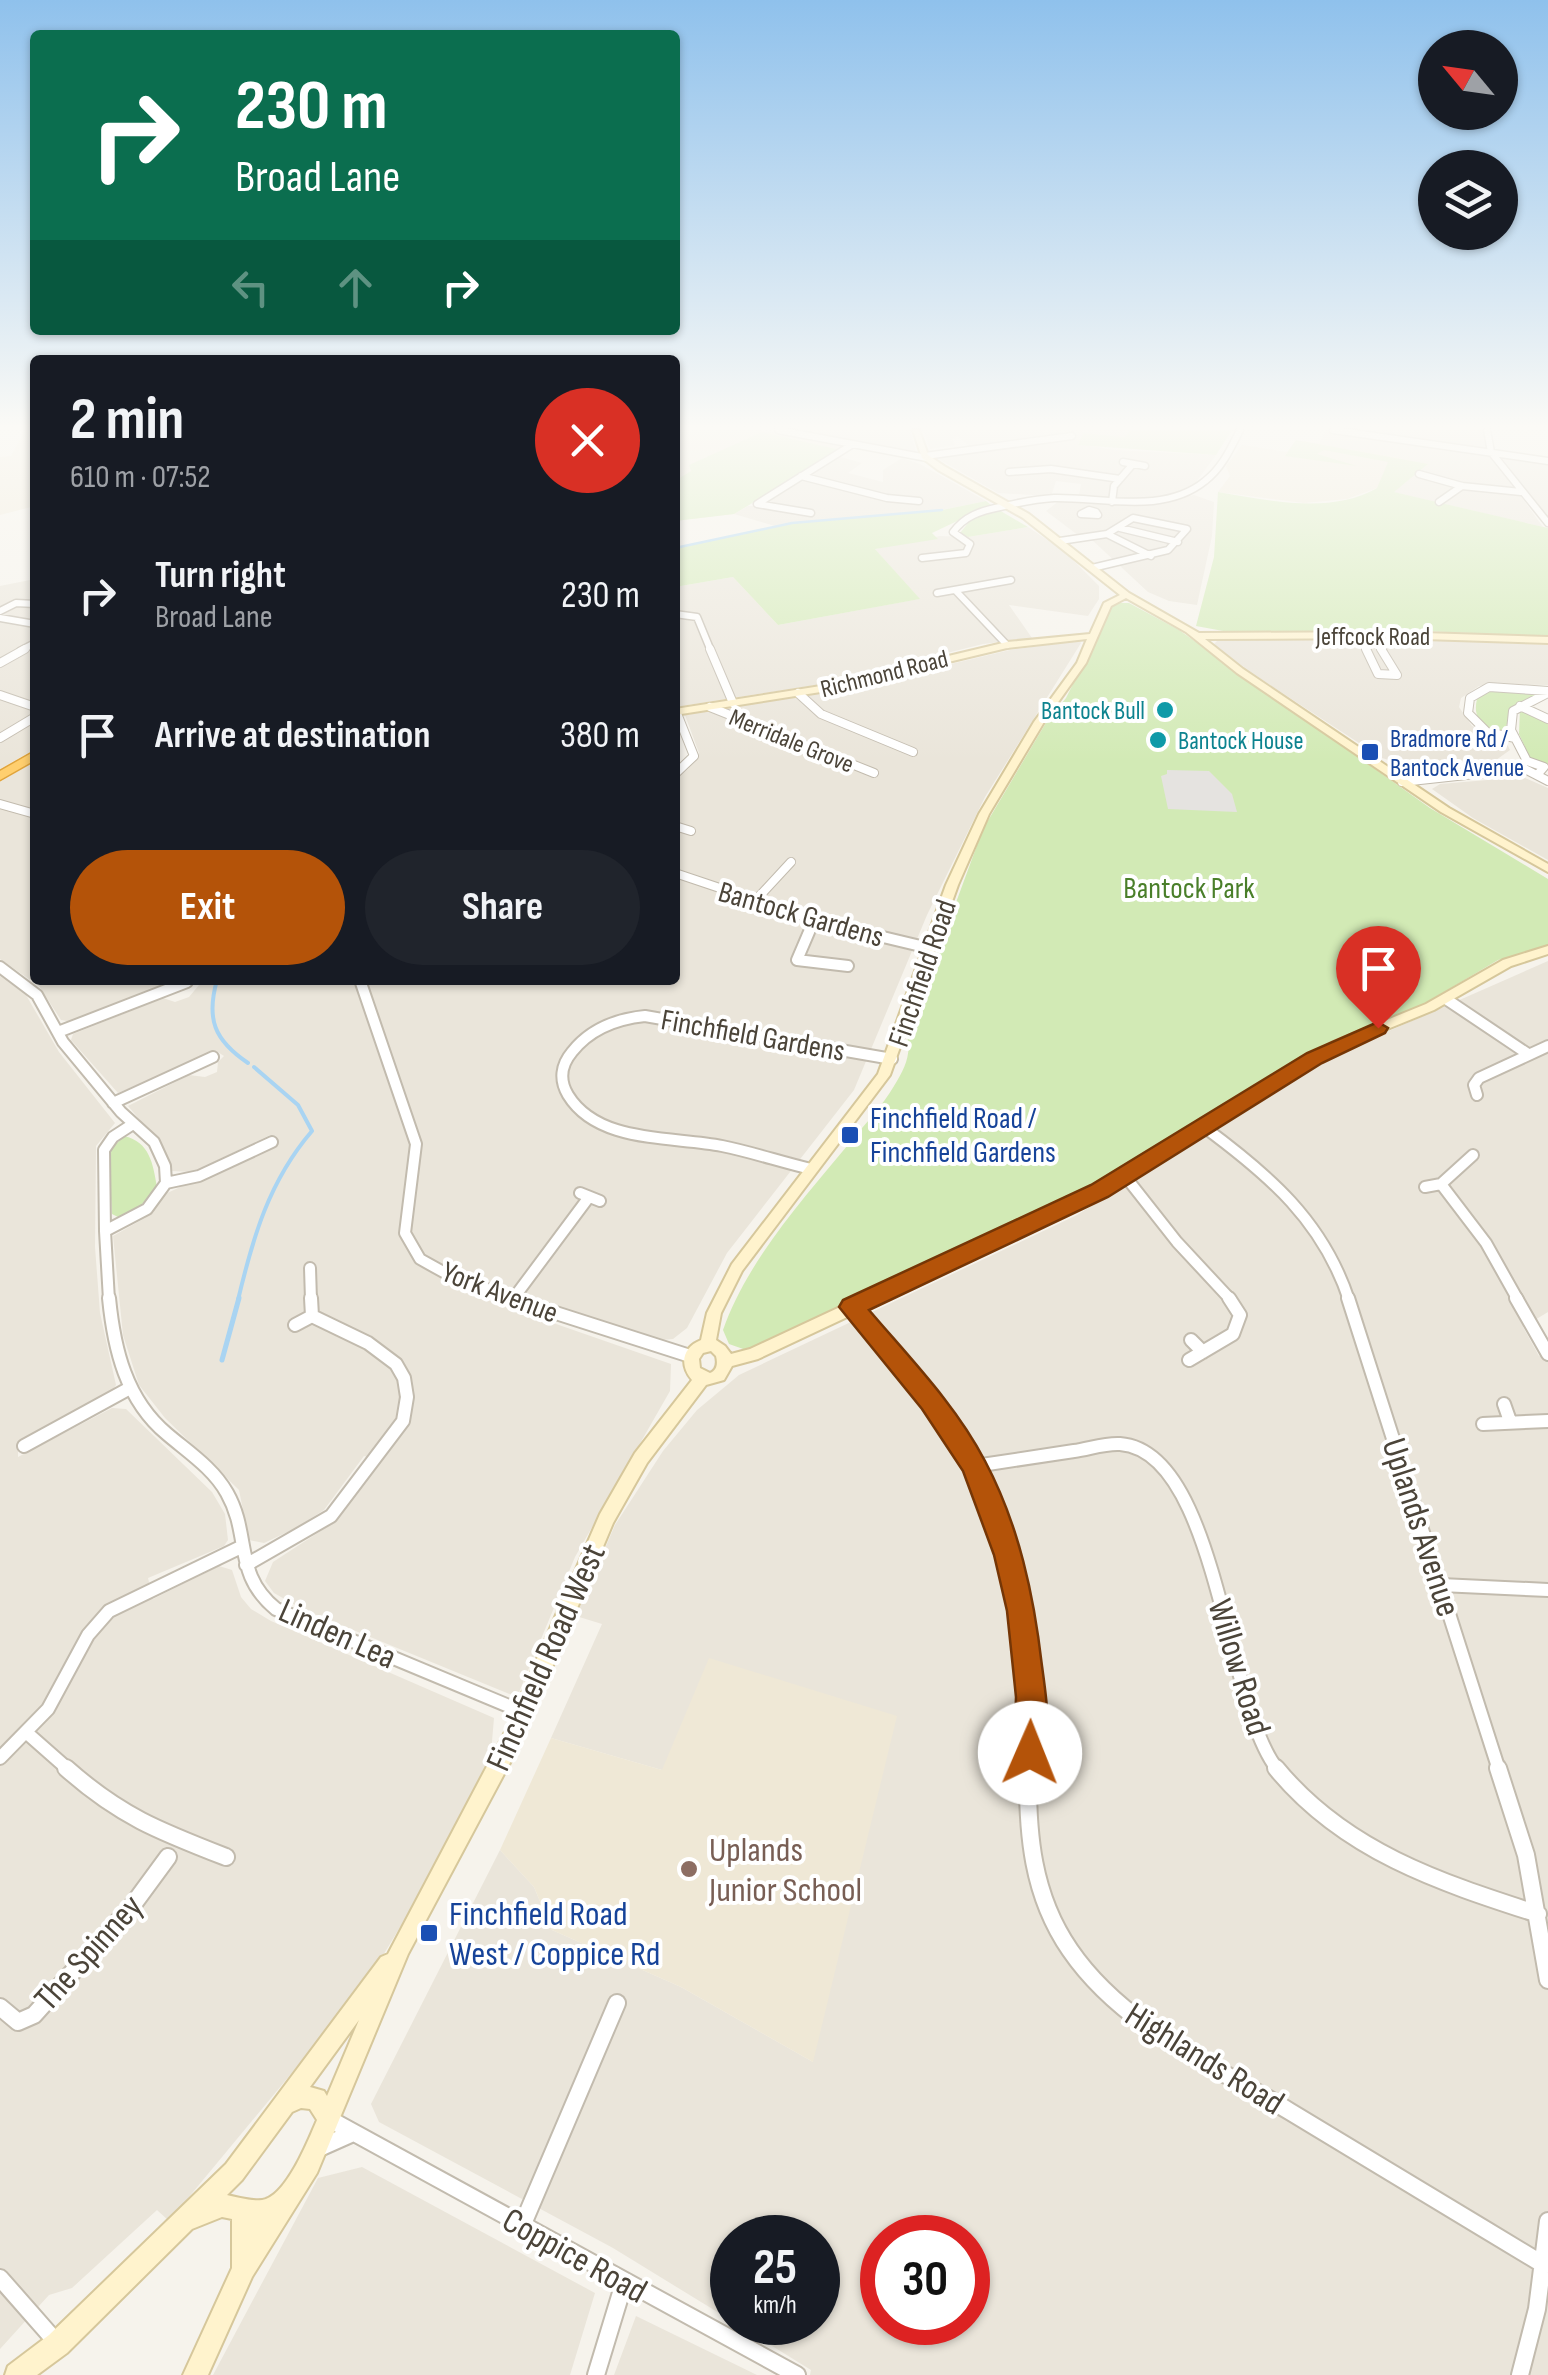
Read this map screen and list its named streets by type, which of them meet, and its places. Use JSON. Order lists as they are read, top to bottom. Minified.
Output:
{"streets":{"street":["Jeffcock Road","Richmond Road","Merridale Grove","Bantock Gardens","Finchfield Road","Finchfield Gardens","York Avenue","Uplands Avenue","Linden Lea","Finchfield Road West","Willow Road","The Spinney","Highlands Road","Coppice Road"]},"crossings":[["Richmond Road","Merridale Grove"],["Richmond Road","Finchfield Road"],["Bantock Gardens","Finchfield Road"],["Finchfield Road","Finchfield Gardens"],["Finchfield Road","York Avenue"],["Finchfield Road","Finchfield Road West"],["York Avenue","Finchfield Road West"],["Uplands Avenue","Willow Road"],["Linden Lea","Finchfield Road West"],["Finchfield Road West","Coppice Road"],["Willow Road","Highlands Road"]],"parks":["Bantock Park"],"places":{"other":["Bantock Bull","Bantock House","Uplands Junior School"],"transit":["Bradmore Rd / Bantock Avenue","Finchfield Road / Finchfield Gardens","Finchfield Road West / Coppice Rd"]},"north":"top left","page":{"turn":["230 m","Broad Lane"],"heading":["2 min","610 m · 07:52"],"list":[{"name":"Turn right","note":"Broad Lane","value":"230 m"},{"name":"Arrive at destination","value":"380 m"}],"buttons":["Exit","Share"],"speed":"25 km/h","limit":"30"}}
